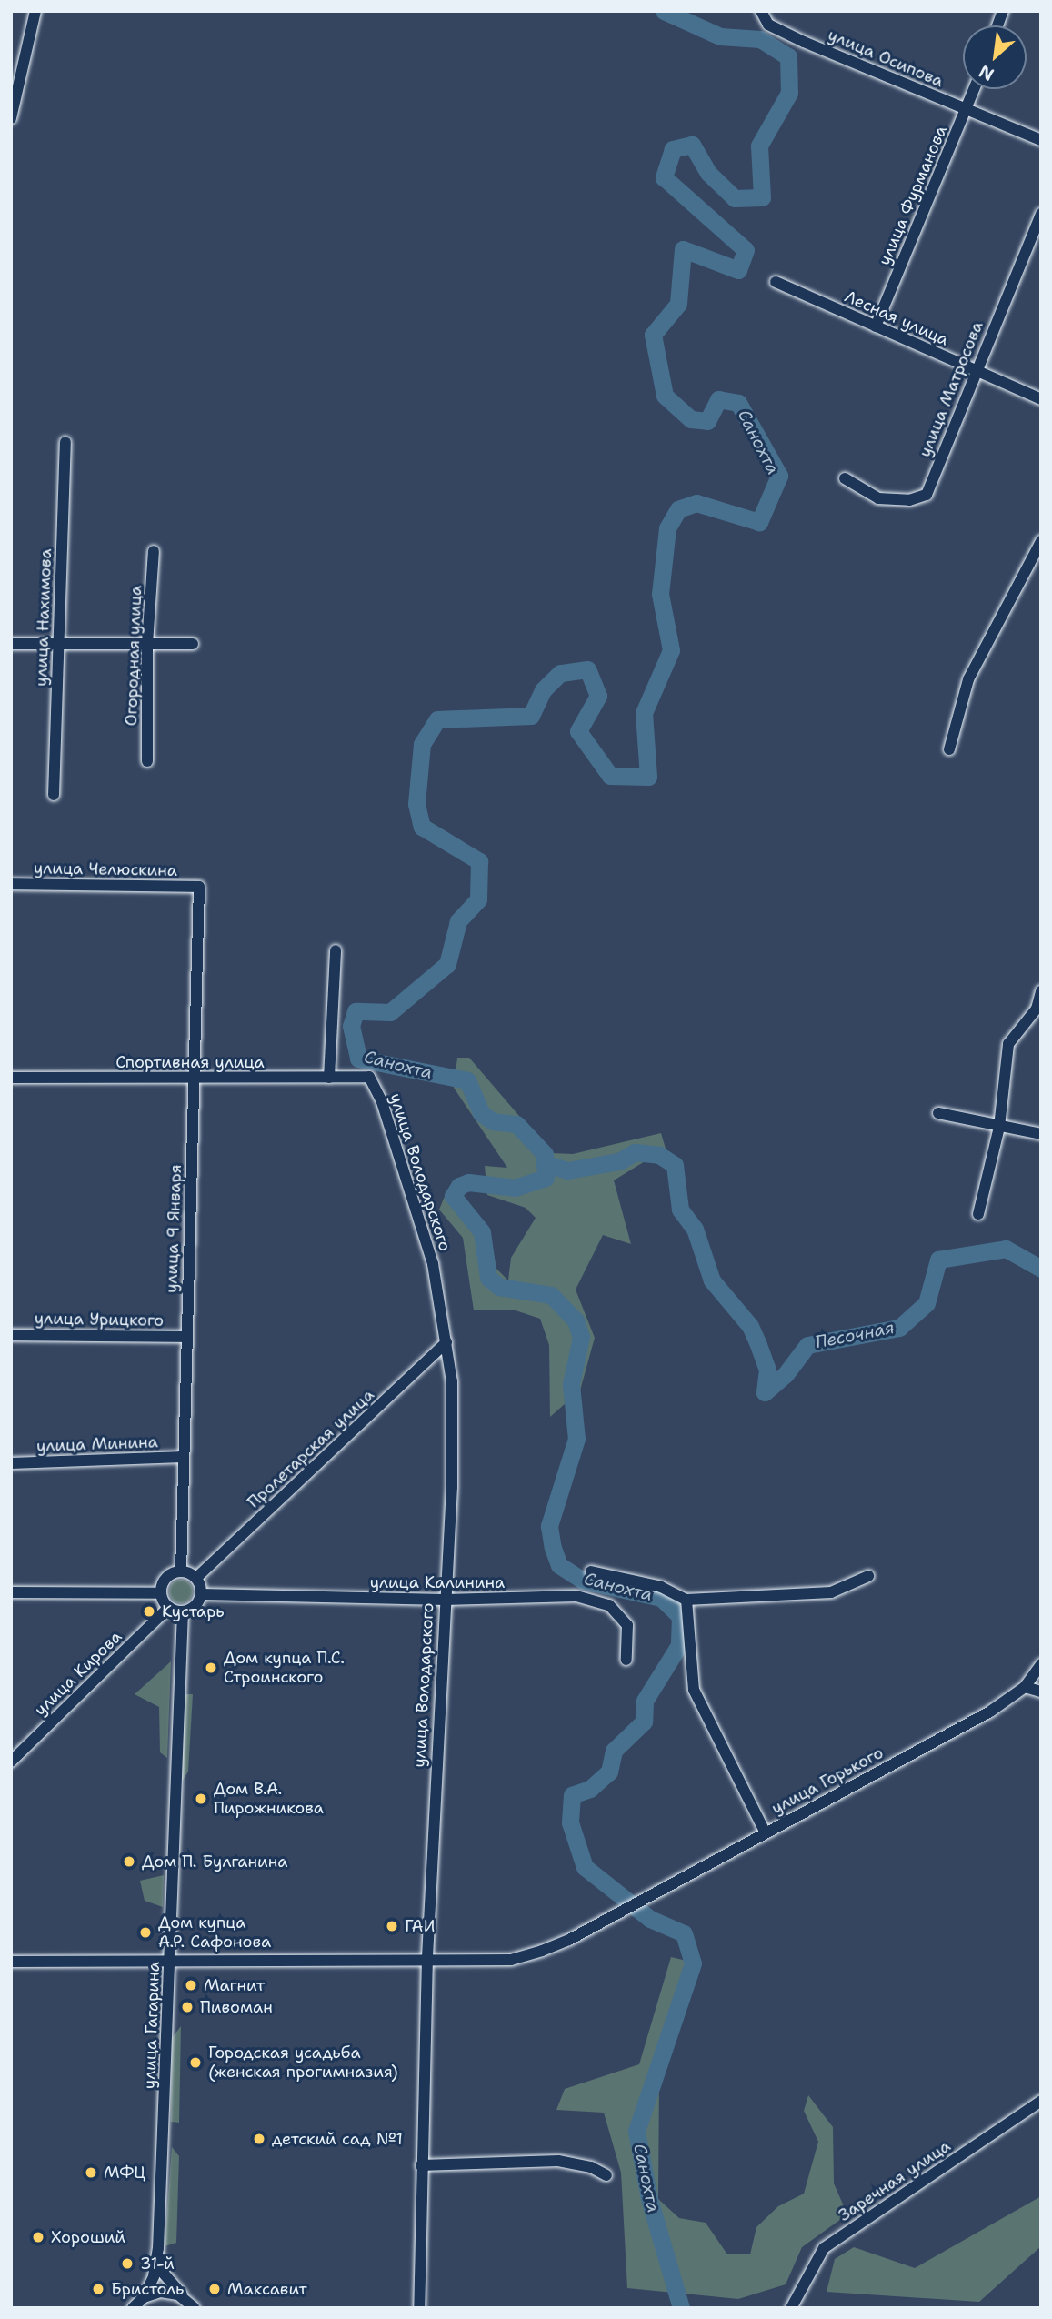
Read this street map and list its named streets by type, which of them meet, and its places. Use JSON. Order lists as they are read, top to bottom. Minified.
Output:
{"streets":{"street":["улица Осипова","улица Фурманова","Лесная улица","улица Матросова","улица Нахимова","Огородная улица","улица Челюскина","Спортивная улица","улица Володарского","улица 9 Января","улица Урицкого","улица Минина","Пролетарская улица","улица Калинина","улица Кирова","улица Горького","улица Гагарина","Заречная улица"]},"crossings":[["улица Осипова","улица Фурманова"],["улица Фурманова","Лесная улица"],["Лесная улица","улица Матросова"],["улица Челюскина","улица 9 Января"],["Спортивная улица","улица Володарского"],["Спортивная улица","улица 9 Января"],["улица Володарского","Пролетарская улица"],["улица Володарского","улица Калинина"],["улица Володарского","улица Горького"],["улица 9 Января","улица Урицкого"],["улица 9 Января","улица Минина"],["улица 9 Января","Пролетарская улица"],["улица 9 Января","улица Калинина"],["улица 9 Января","улица Кирова"],["улица 9 Января","улица Гагарина"],["Пролетарская улица","улица Калинина"],["Пролетарская улица","улица Кирова"],["Пролетарская улица","улица Гагарина"],["улица Калинина","улица Кирова"],["улица Калинина","улица Гагарина"],["улица Кирова","улица Гагарина"],["улица Горького","улица Гагарина"]],"water":["Санохта","Песочная"],"places":["Кустарь","Дом купца П.С. Строинского","Дом В.А. Пирожникова","Дом П. Булганина","ГАИ","Дом купца А.Р. Сафонова","Магнит","Пивоман","Городская усадьба (женская прогимназия)","детский сад №1","МФЦ","Хороший","31-й","Бристоль","Максавит"],"north":"bottom left"}
